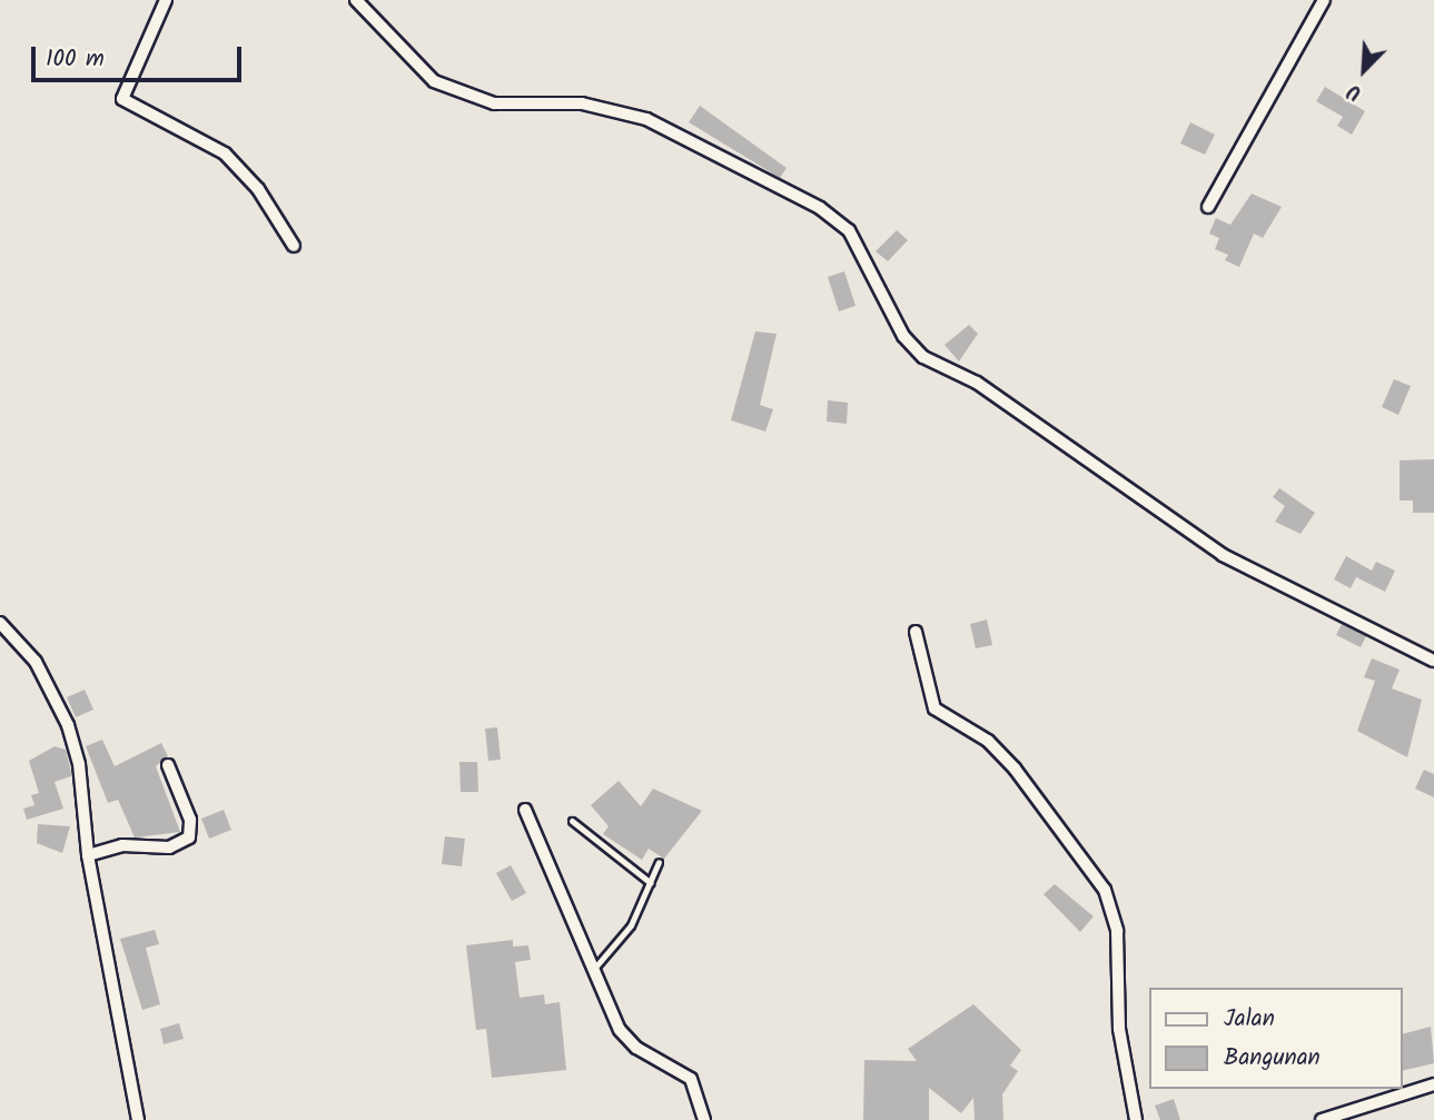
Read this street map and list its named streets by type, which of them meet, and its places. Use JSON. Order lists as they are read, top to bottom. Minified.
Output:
{"legend":["Jalan","Bangunan"],"scale_bar":"100 m","north":"bottom left"}
